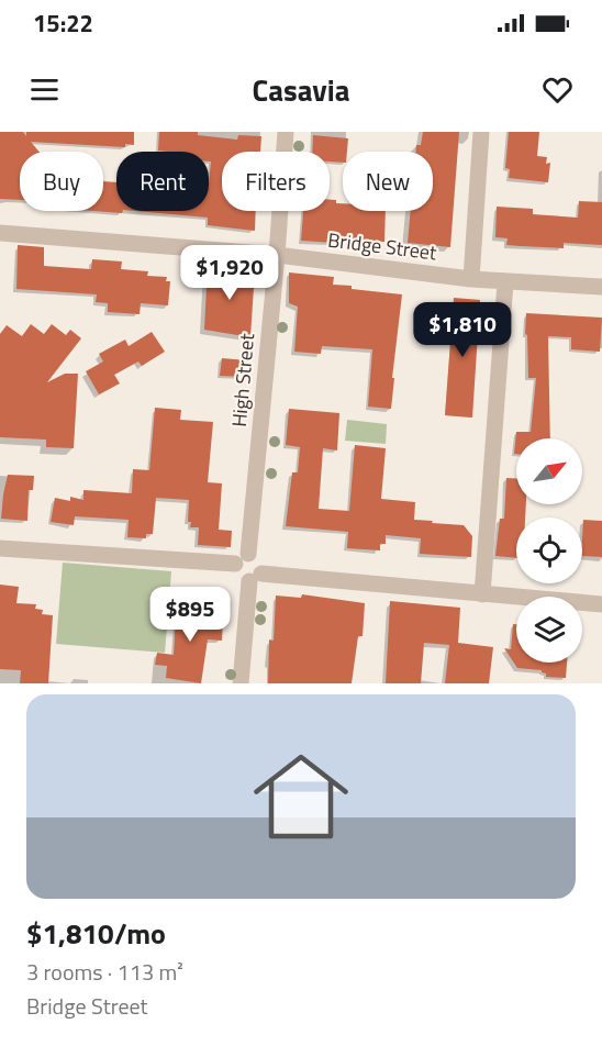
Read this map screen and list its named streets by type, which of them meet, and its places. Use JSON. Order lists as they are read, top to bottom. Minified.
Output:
{"streets":{"street":["Bridge Street","High Street"]},"crossings":[["Bridge Street","High Street"]],"north":"top right","page":{"status":"15:22","header":"Casavia","chip":["Buy","Rent","Filters","New"],"price":["$1,920","$1,810","$895"],"list":[{"name":"$1,810/mo","note":"3 rooms · 113 m² · Bridge Street"}]}}
